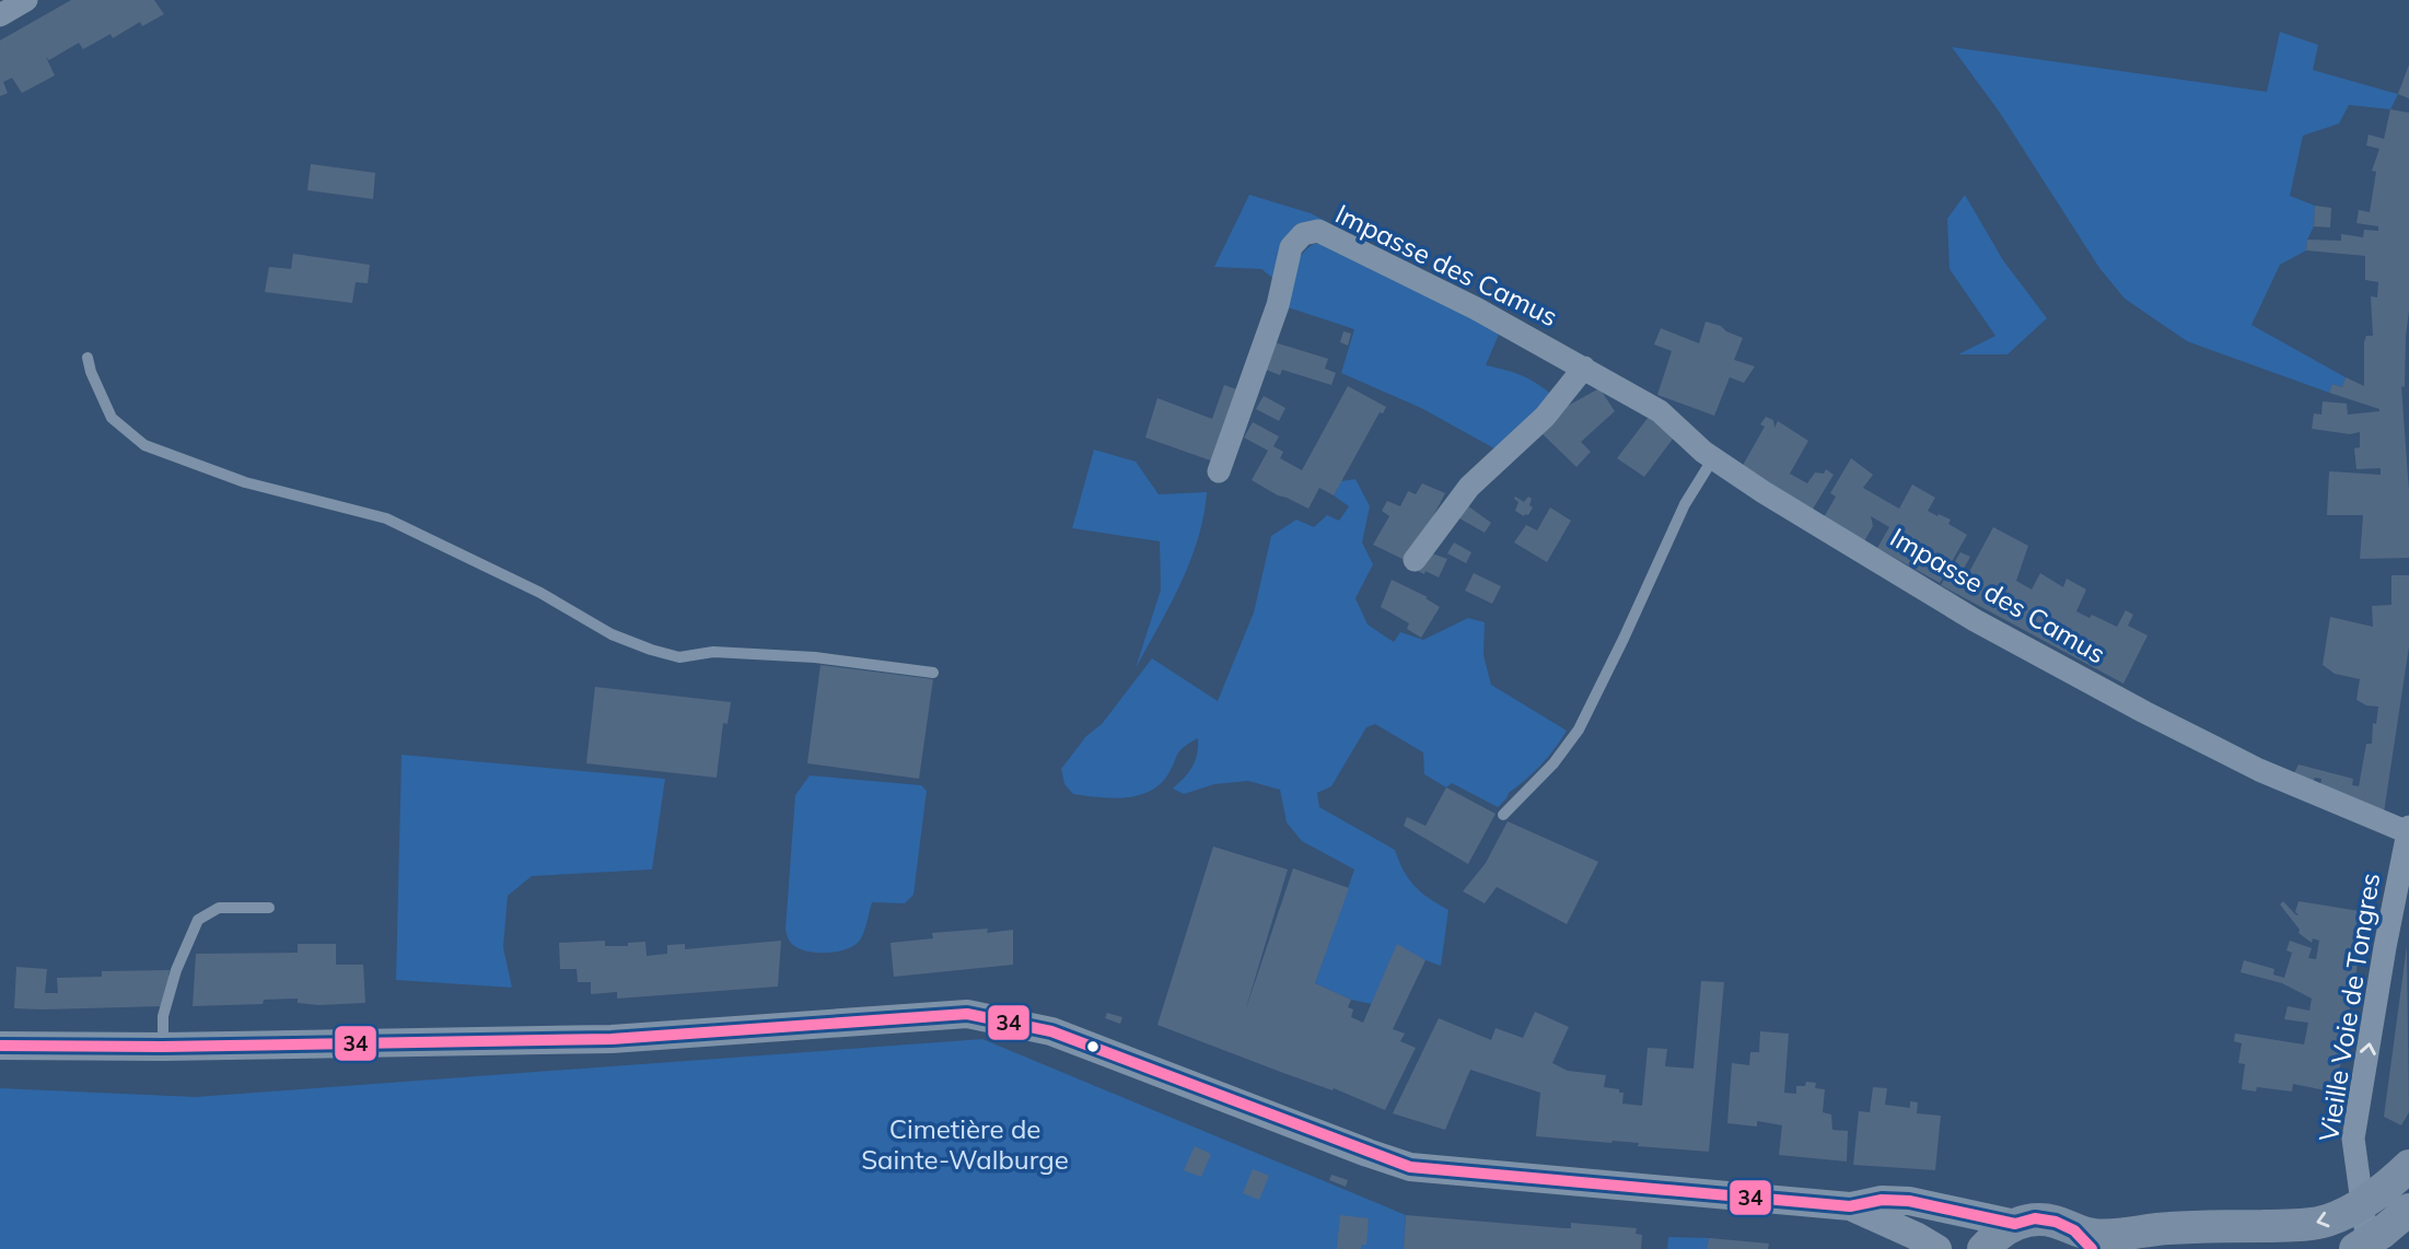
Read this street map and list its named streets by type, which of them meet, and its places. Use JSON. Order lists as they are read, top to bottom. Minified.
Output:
{"streets":{"street":["Impasse des Camus","Vieille Voie de Tongres"]},"crossings":[["Impasse des Camus","Vieille Voie de Tongres"]],"one_way":["Vieille Voie de Tongres"],"parks":["Cimetière de Sainte-Walburge"],"lines":["transit line 34"]}
